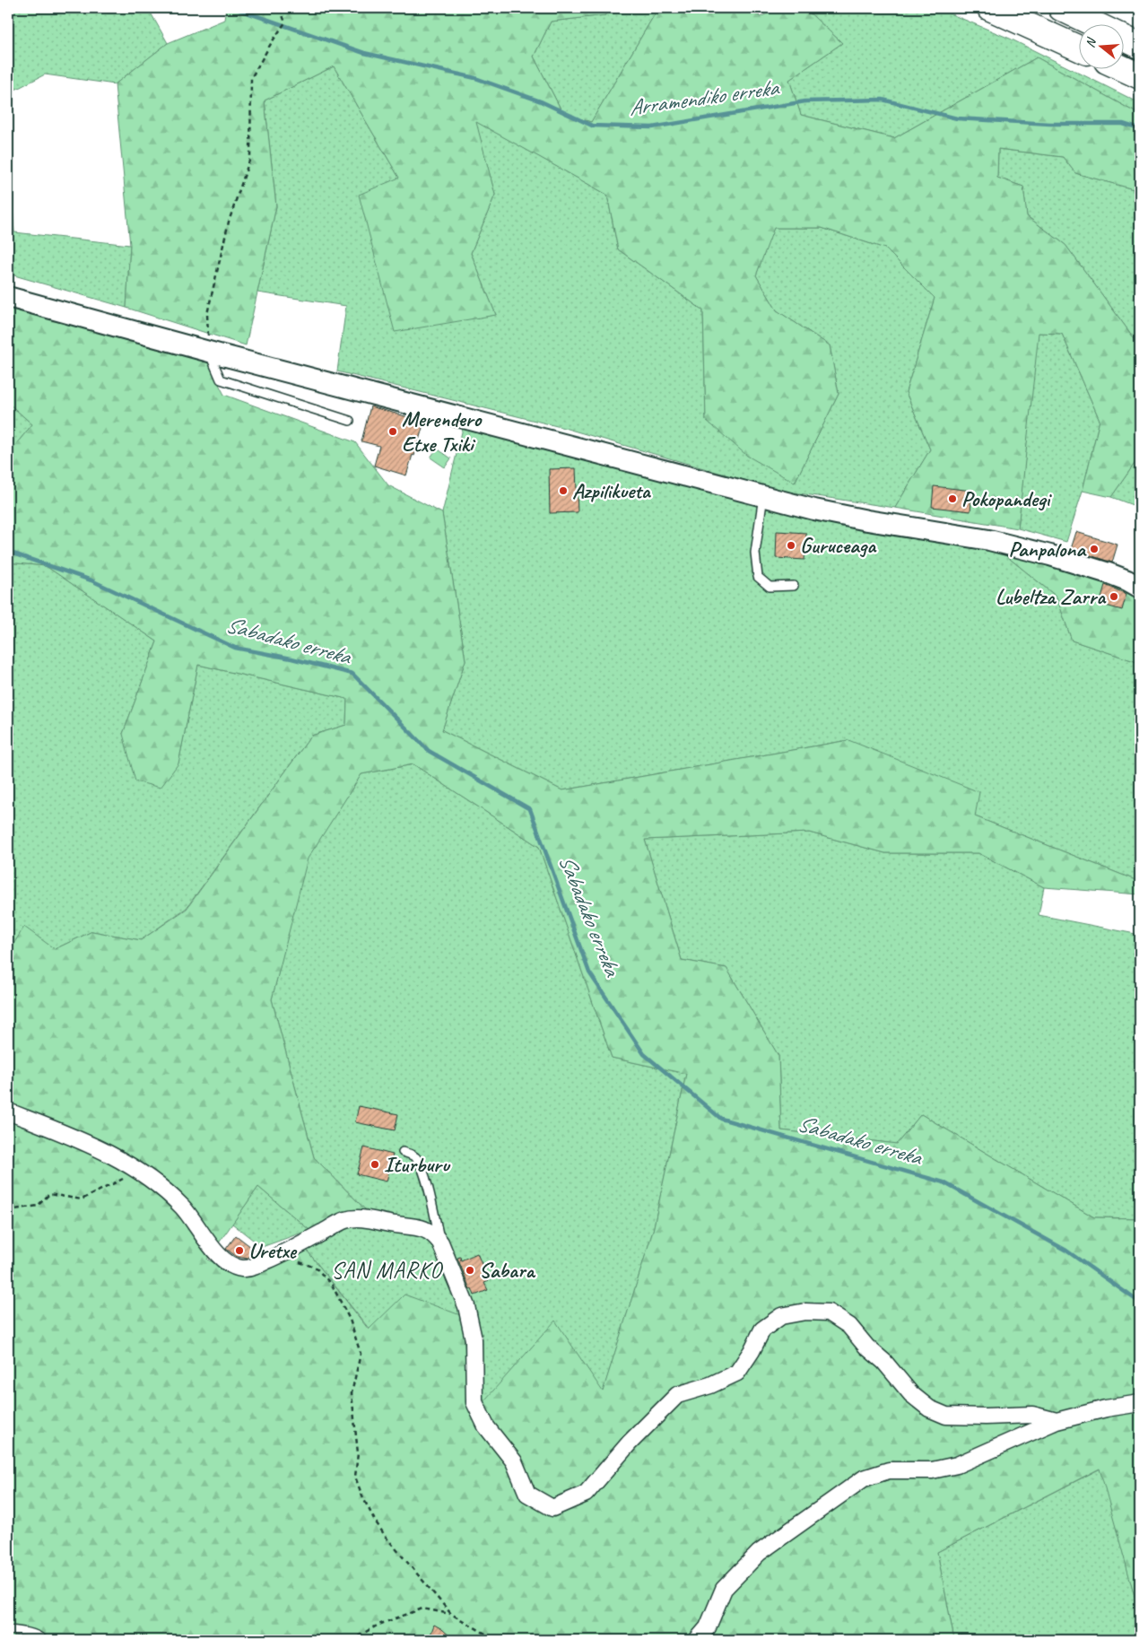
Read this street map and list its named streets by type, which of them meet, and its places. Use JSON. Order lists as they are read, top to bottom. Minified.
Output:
{"districts":["SAN MARKO"],"water":["Arramendiko erreka","Sabadako erreka"],"places":["Merendero Etxe Txiki","Azpilikueta","Pokopandegi","Guruceaga","Panpalona","Lubeltza Zarra","Iturburu","Uretxe","Sabara"],"north":"left"}
